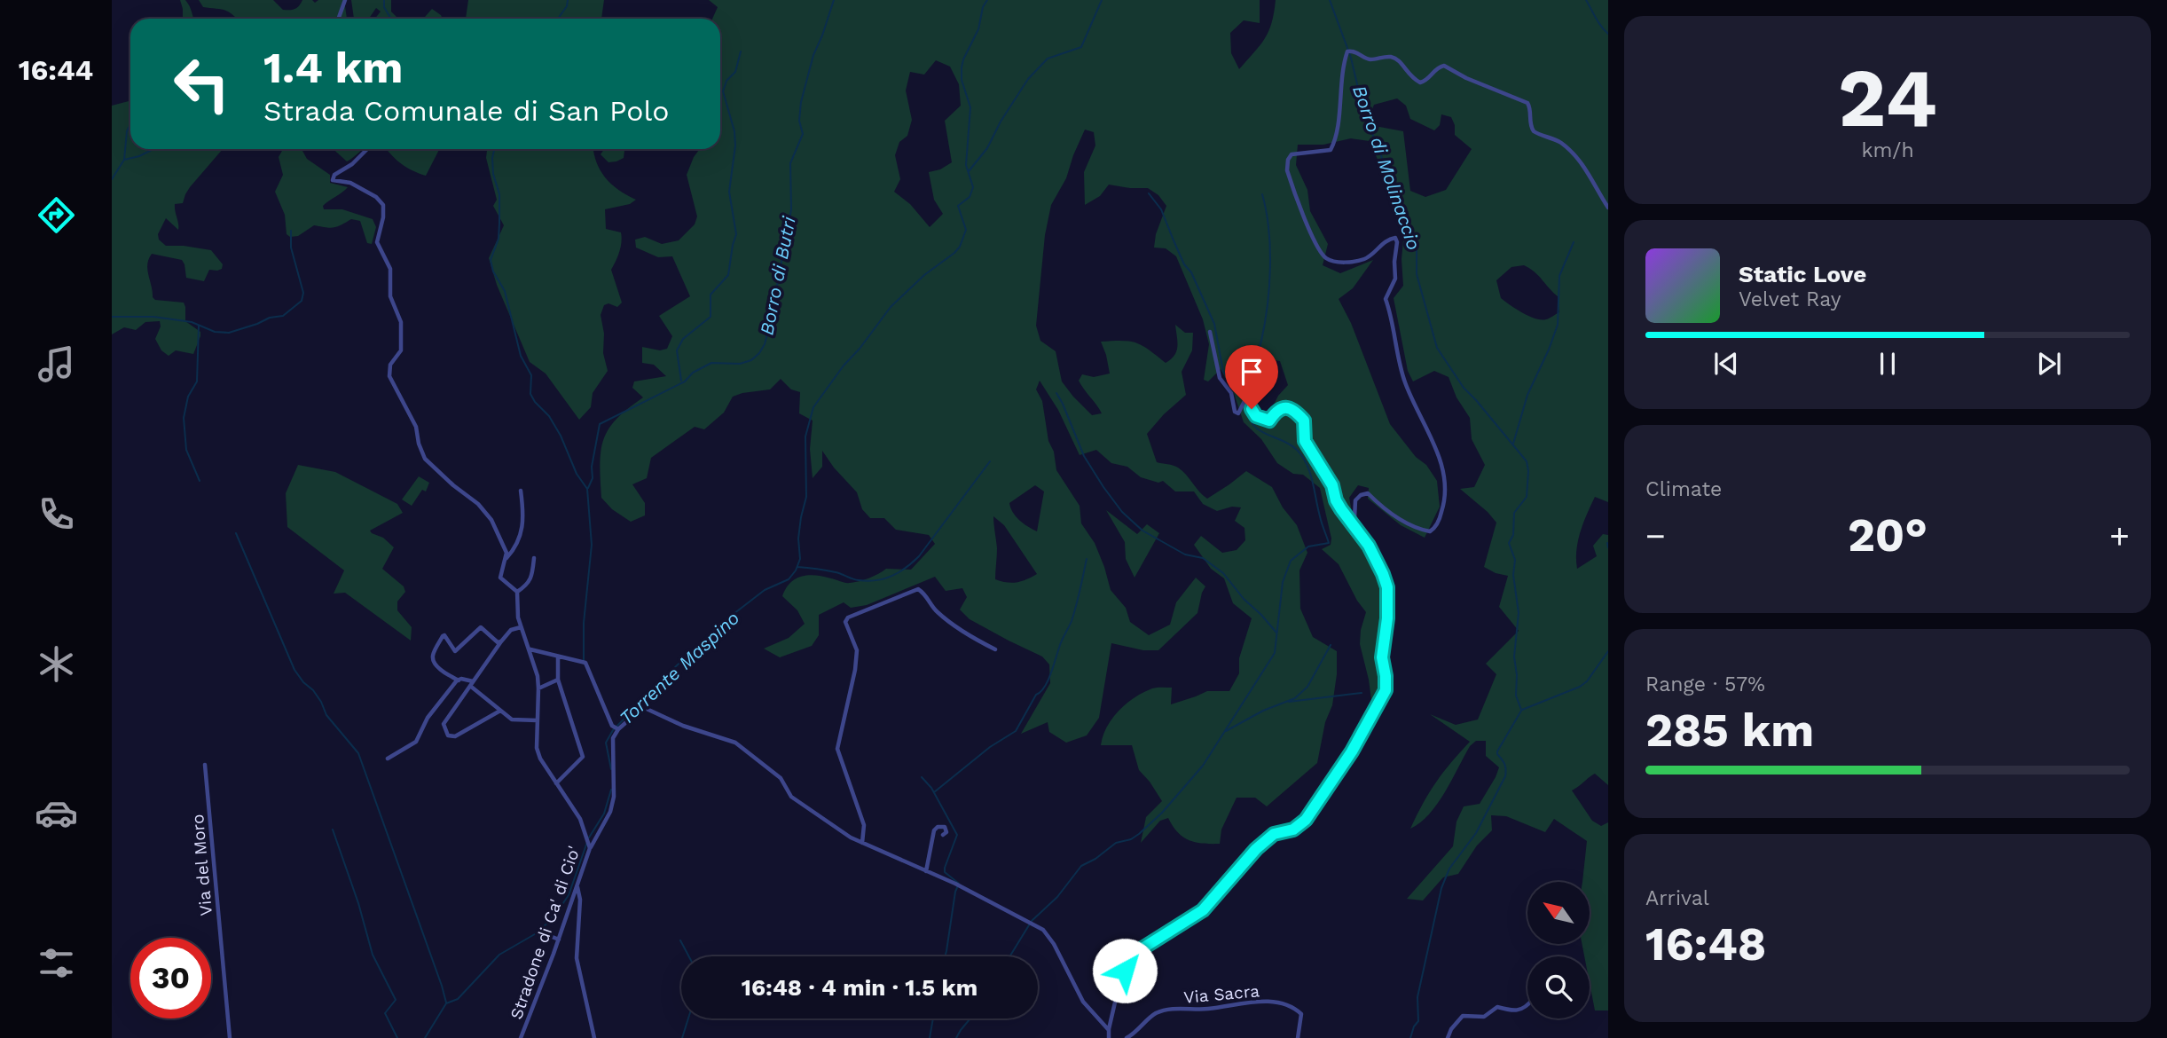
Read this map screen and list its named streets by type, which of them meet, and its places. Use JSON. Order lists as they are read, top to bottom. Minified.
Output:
{"streets":{"street":["Via del Moro","Stradone di Ca' di Cio'","Via Sacra"]},"water":["Borro di Molinaccio","Borro di Butri","Torrente Maspino"],"north":"top left","page":{"tabs":"16:44","tile":[["24","km/h"],"Climate",["Range · 57%","285 km"],["Arrival","16:48"]],"turn":["1.4 km","Strada Comunale di San Polo"],"song":["Static Love","Velvet Ray"],"heat":["−","20°","+"],"limit":"30","trip":"16:48 · 4 min · 1.5 km"}}
